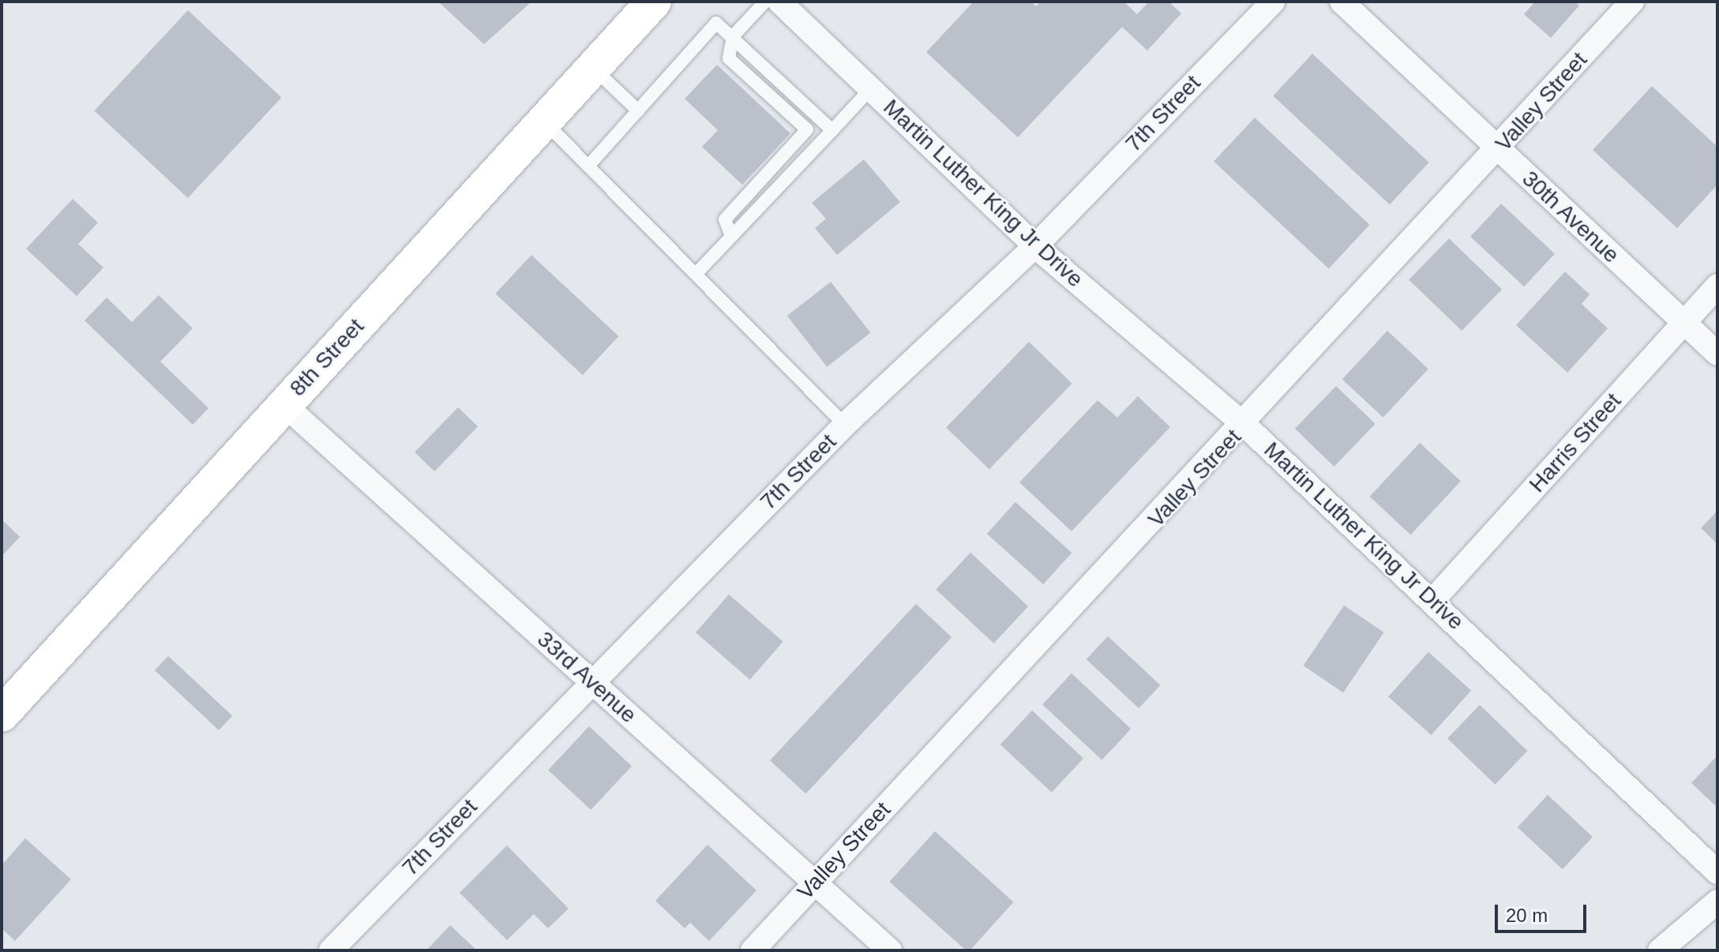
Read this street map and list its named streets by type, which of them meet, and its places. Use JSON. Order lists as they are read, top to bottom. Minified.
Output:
{"streets":{"main road":["8th Street"],"street":["Valley Street","7th Street","Martin Luther King Jr Drive","30th Avenue","Harris Street","33rd Avenue"]},"crossings":[["Valley Street","Martin Luther King Jr Drive"],["Valley Street","30th Avenue"],["Valley Street","33rd Avenue"],["7th Street","Martin Luther King Jr Drive"],["7th Street","33rd Avenue"],["Martin Luther King Jr Drive","Harris Street"],["30th Avenue","Harris Street"],["8th Street","33rd Avenue"]],"scale_bar":"20 m"}
